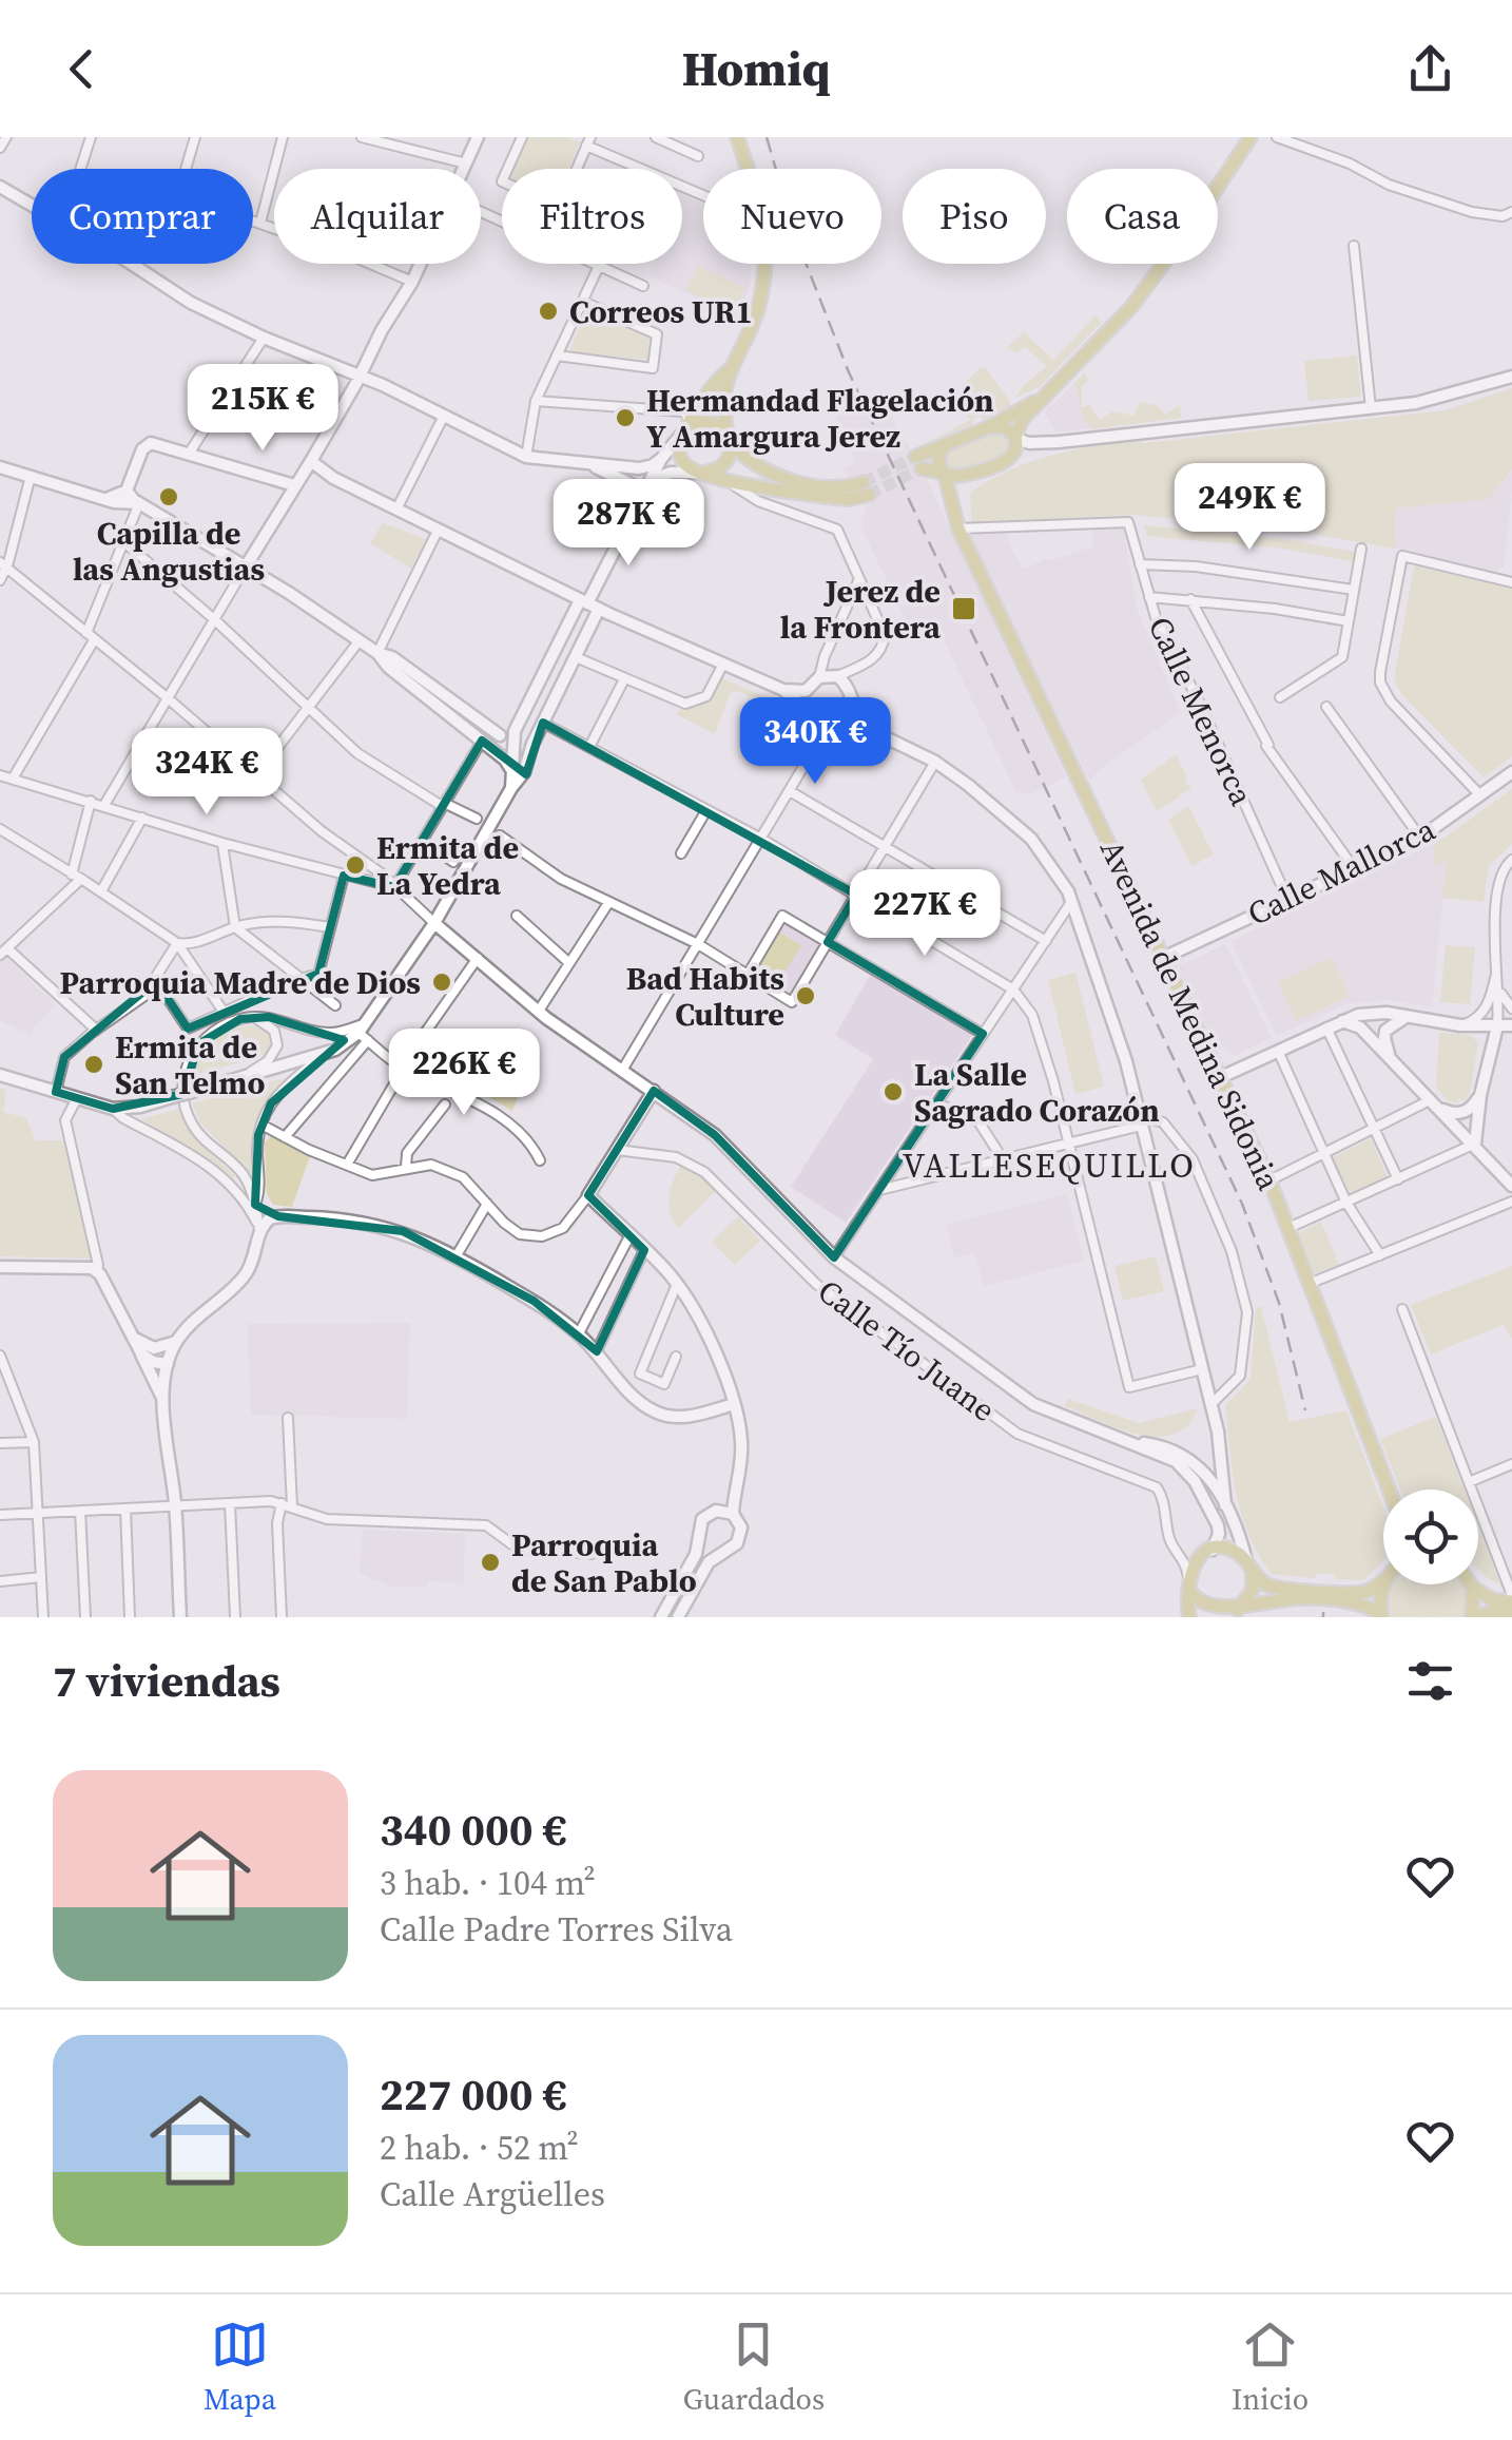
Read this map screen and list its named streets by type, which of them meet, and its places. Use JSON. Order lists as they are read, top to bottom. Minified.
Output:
{"streets":{"main road":["Avenida de Medina Sidonia"],"street":["Calle Menorca","Calle Mallorca","Calle Tío Juane"]},"crossings":[["Calle Menorca","Calle Mallorca"],["Calle Menorca","Avenida de Medina Sidonia"],["Calle Mallorca","Avenida de Medina Sidonia"]],"districts":["VALLESEQUILLO"],"places":{"other":["Correos UR1","Hermandad Flagelación Y Amargura Jerez","Capilla de las Angustias","Ermita de La Yedra","Parroquia Madre de Dios","Bad Habits Culture","Ermita de San Telmo","La Salle Sagrado Corazón","Parroquia de San Pablo"],"transit":["Jerez de la Frontera"]},"page":{"header":"Homiq","chip":["Comprar","Alquilar","Filtros","Nuevo","Piso","Casa"],"price":["215K €","249K €","287K €","340K €","324K €","227K €","226K €"],"heading":"7 viviendas","list":[{"name":"340 000 €","note":"3 hab. · 104 m² · Calle Padre Torres Silva"},{"name":"227 000 €","note":"2 hab. · 52 m² · Calle Argüelles"}],"tabs":["Mapa","Guardados","Inicio"]}}
